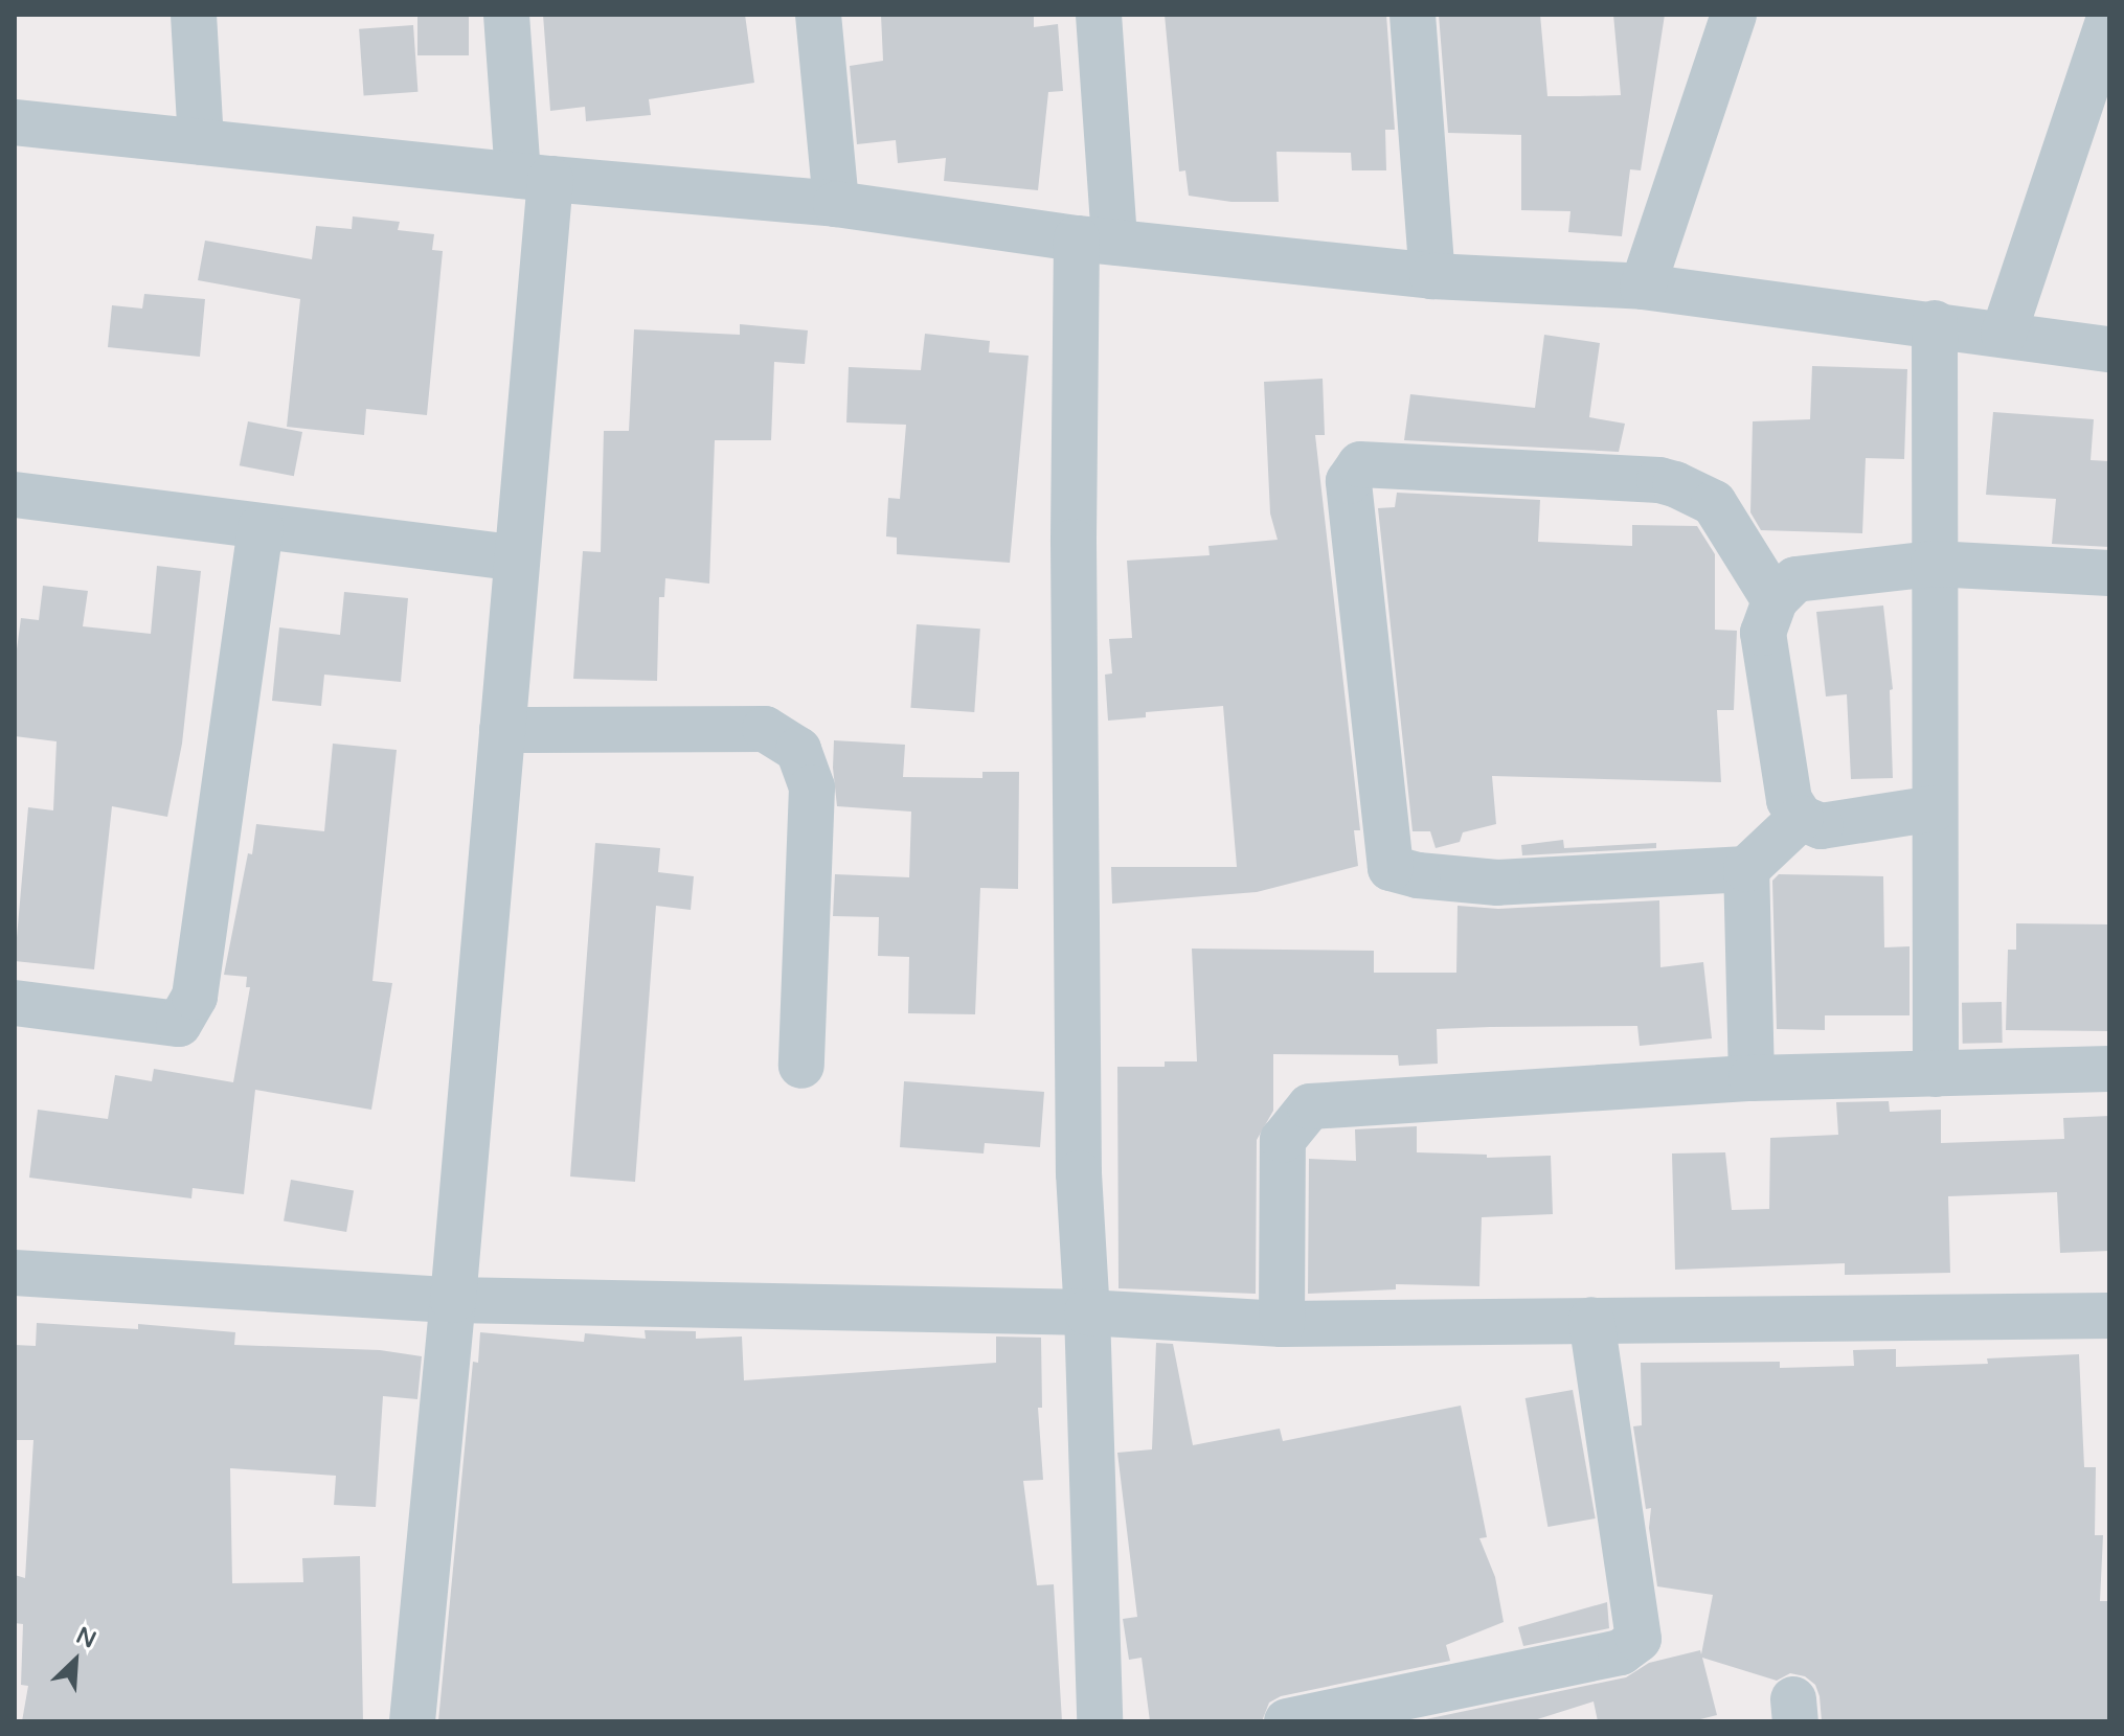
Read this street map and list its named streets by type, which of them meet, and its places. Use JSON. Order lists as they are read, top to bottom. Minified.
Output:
{"north":"top right"}
